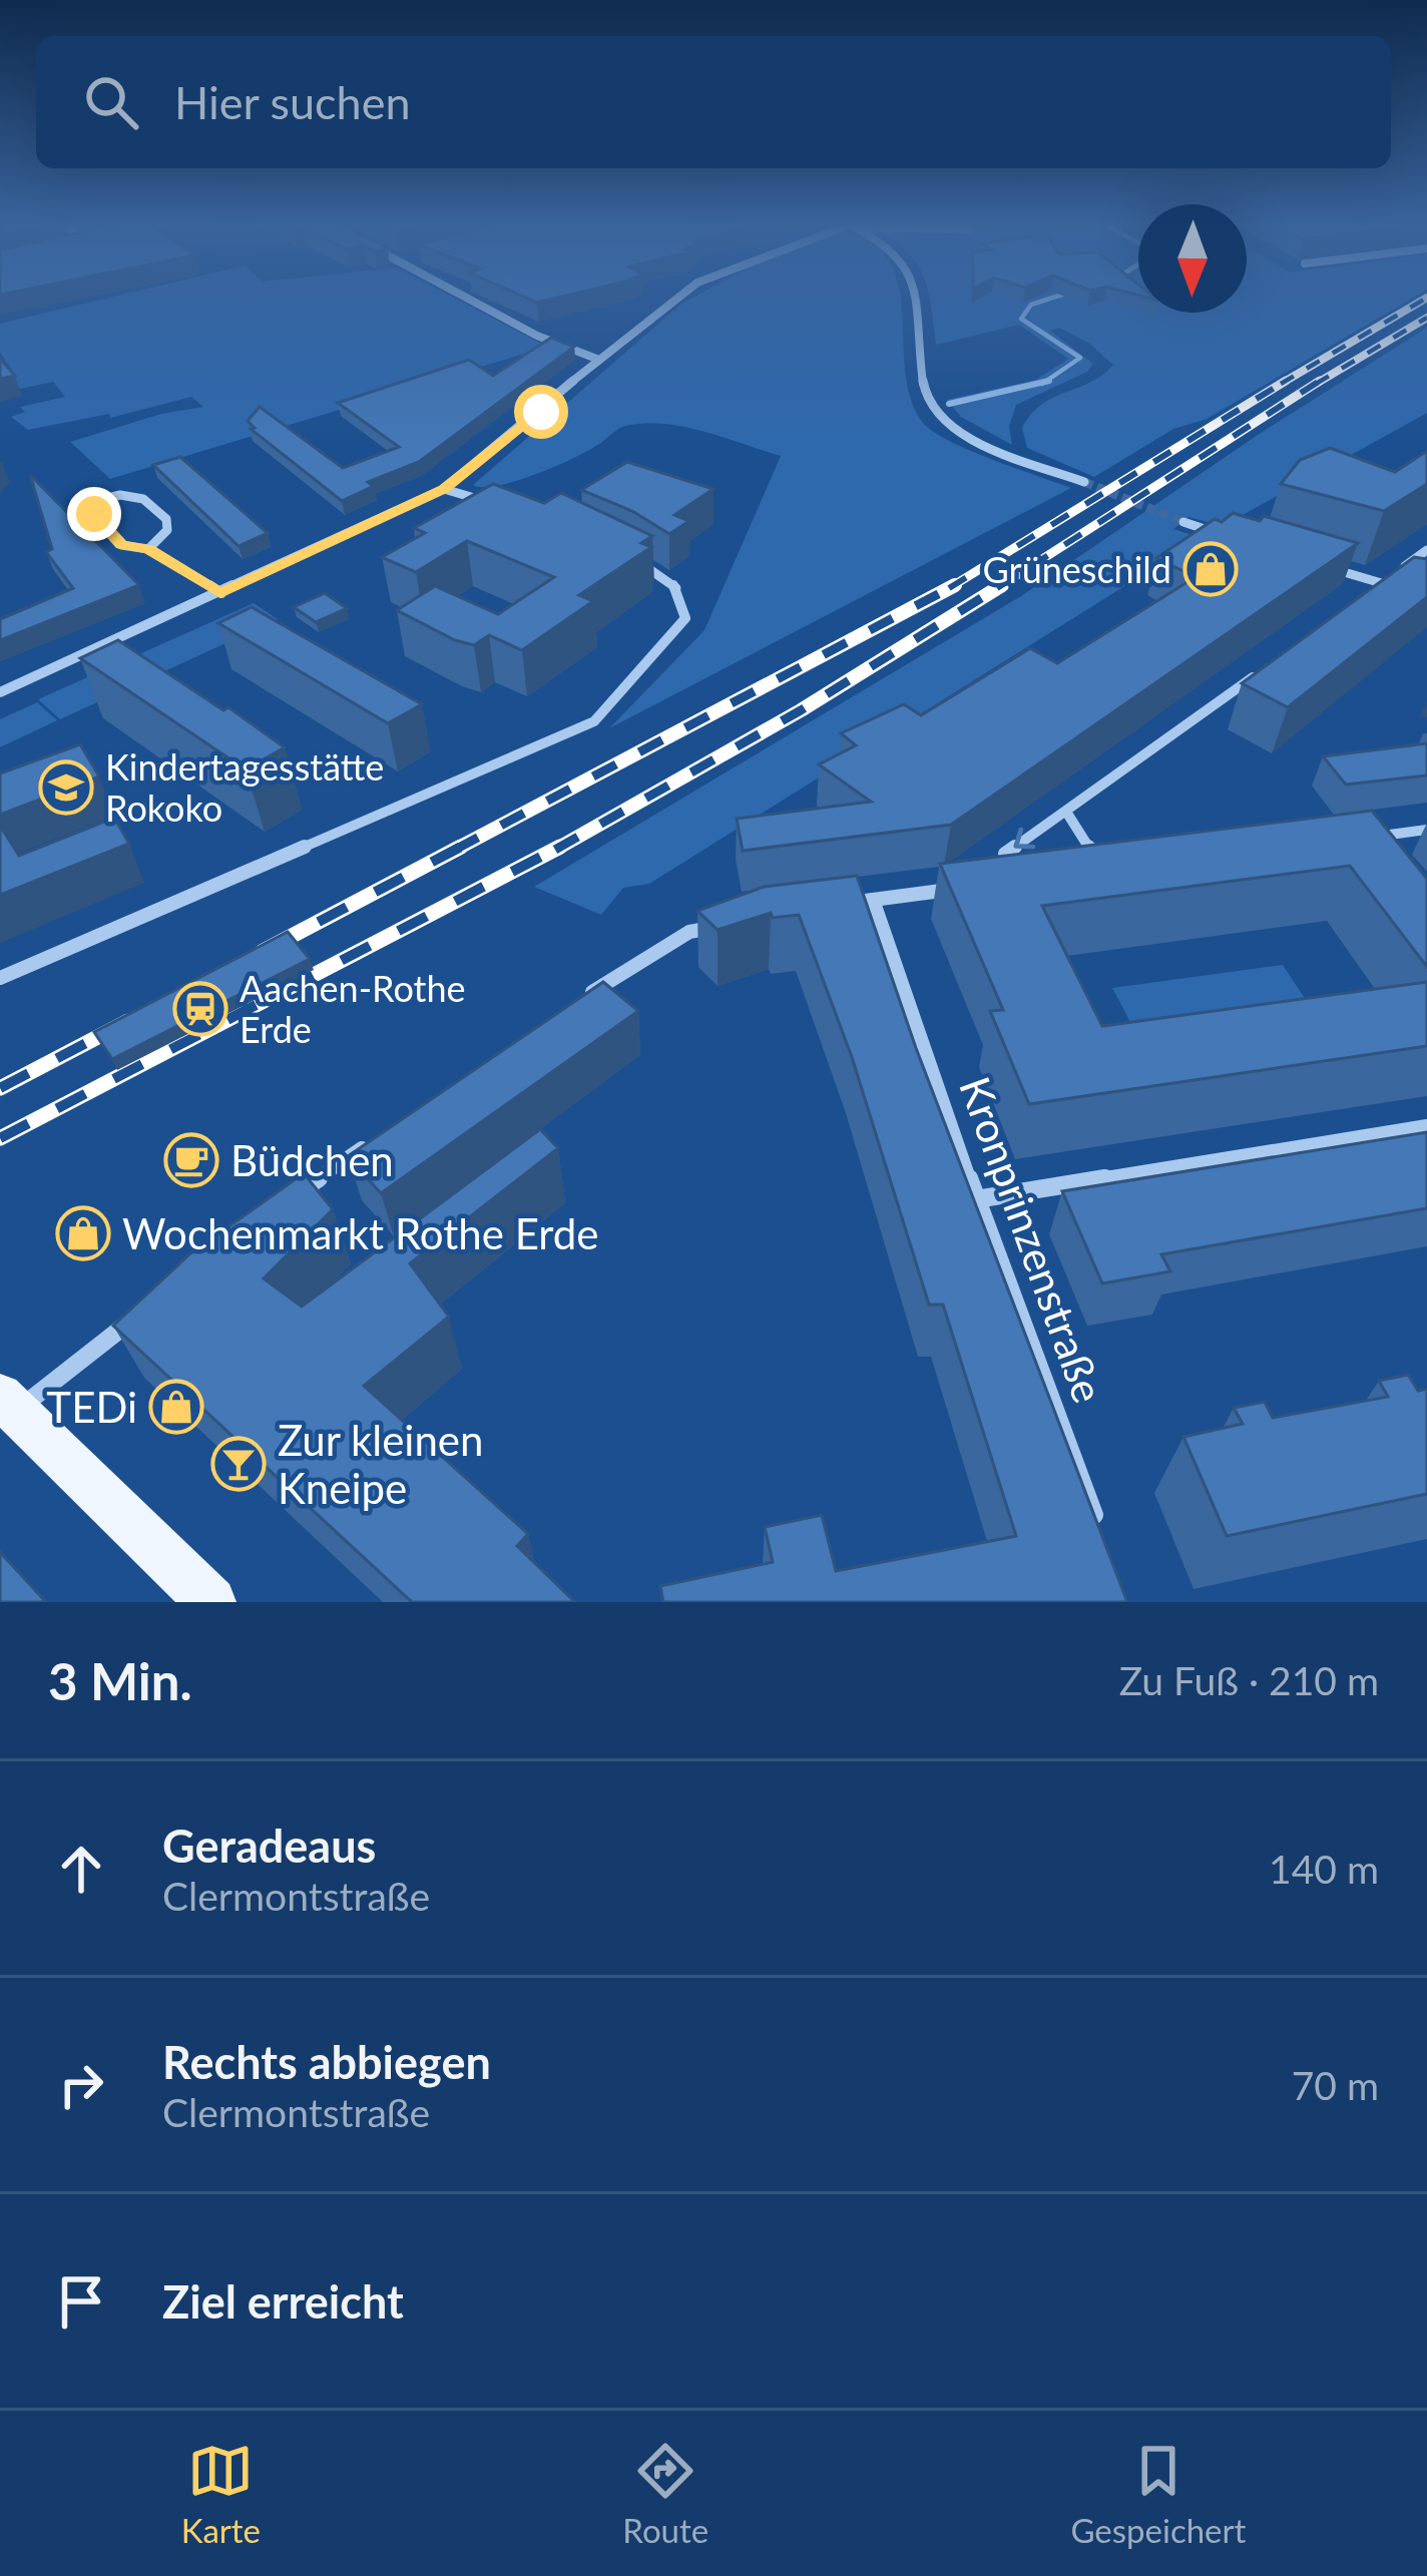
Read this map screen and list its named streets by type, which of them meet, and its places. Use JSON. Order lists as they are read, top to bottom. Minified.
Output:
{"streets":{"street":["Kronprinzenstraße"]},"places":{"shop":["Grüneschild","Wochenmarkt Rothe Erde","TEDi"],"school or university":["Kindertagesstätte Rokoko"],"station":["Aachen-Rothe Erde"],"cafe":["Büdchen"],"bar":["Zur kleinen Kneipe"]},"north":"bottom","page":{"search":"Hier suchen","heading":["3 Min.","Zu Fuß · 210 m"],"list":[["Geradeaus","Clermontstraße","140 m"],["Rechts abbiegen","Clermontstraße","70 m"],"Ziel erreicht"],"nav":["Karte","Route","Gespeichert"]}}
